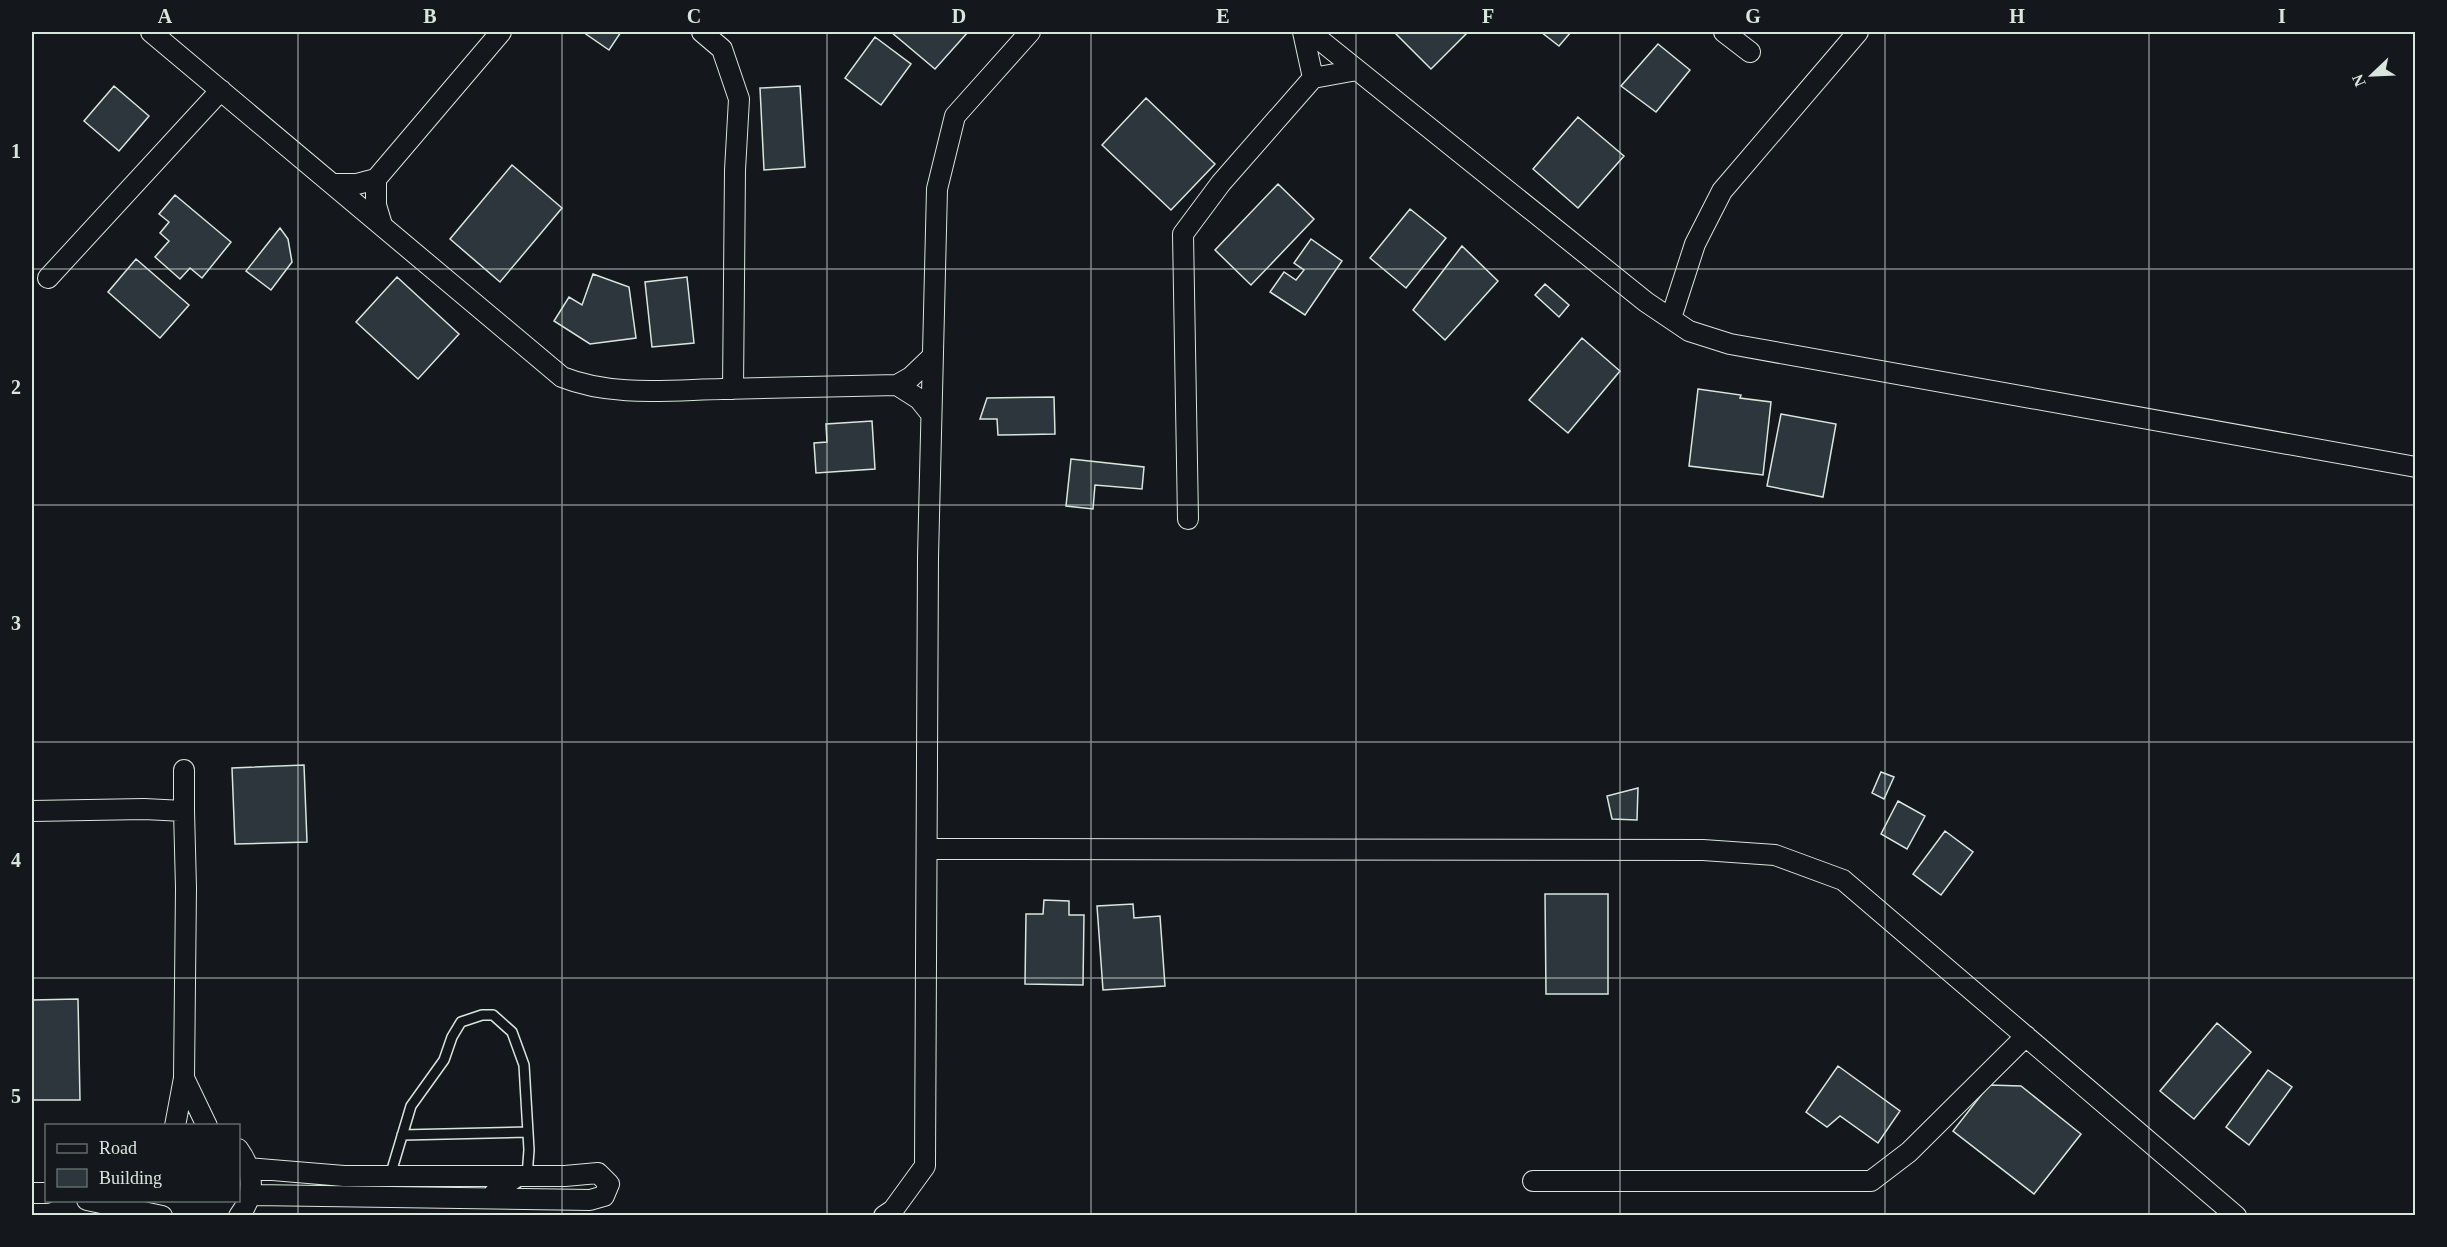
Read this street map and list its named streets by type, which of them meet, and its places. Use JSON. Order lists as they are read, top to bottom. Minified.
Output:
{"legend":["Road","Building"],"north":"bottom left","grid":{"columns":["A","B","C","D","E","F","G","H","I"],"rows":["1","2","3","4","5"]}}
